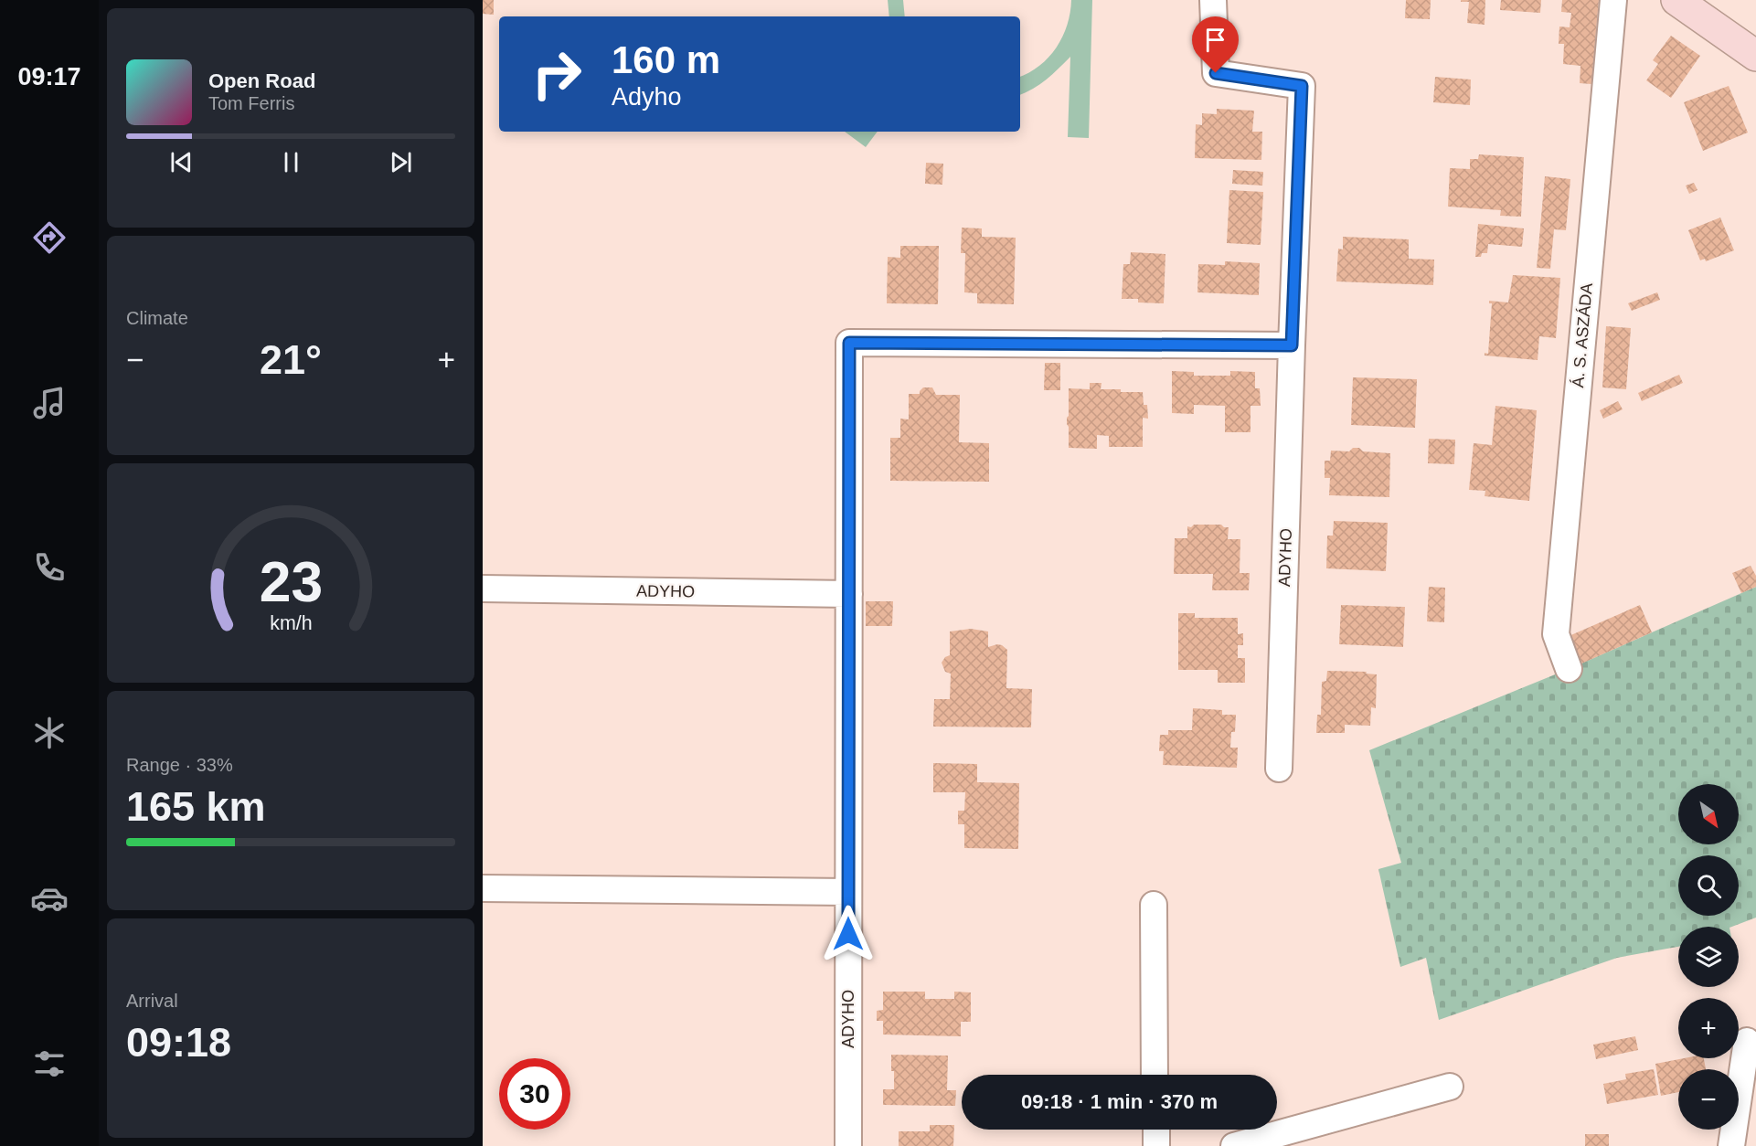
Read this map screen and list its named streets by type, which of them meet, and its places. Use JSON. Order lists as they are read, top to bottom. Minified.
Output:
{"streets":{"street":["Á. S. ASZÁDA","ADYHO"]},"north":"bottom right","page":{"tabs":"09:17","turn":["160 m","Adyho"],"song":["Open Road","Tom Ferris"],"tile":["Climate",["Range · 33%","165 km"],["Arrival","09:18"]],"heat":["−","21°","+"],"map_buttons":["+","−"],"limit":"30","trip":"09:18 · 1 min · 370 m","gauge":["23","km/h"]}}
